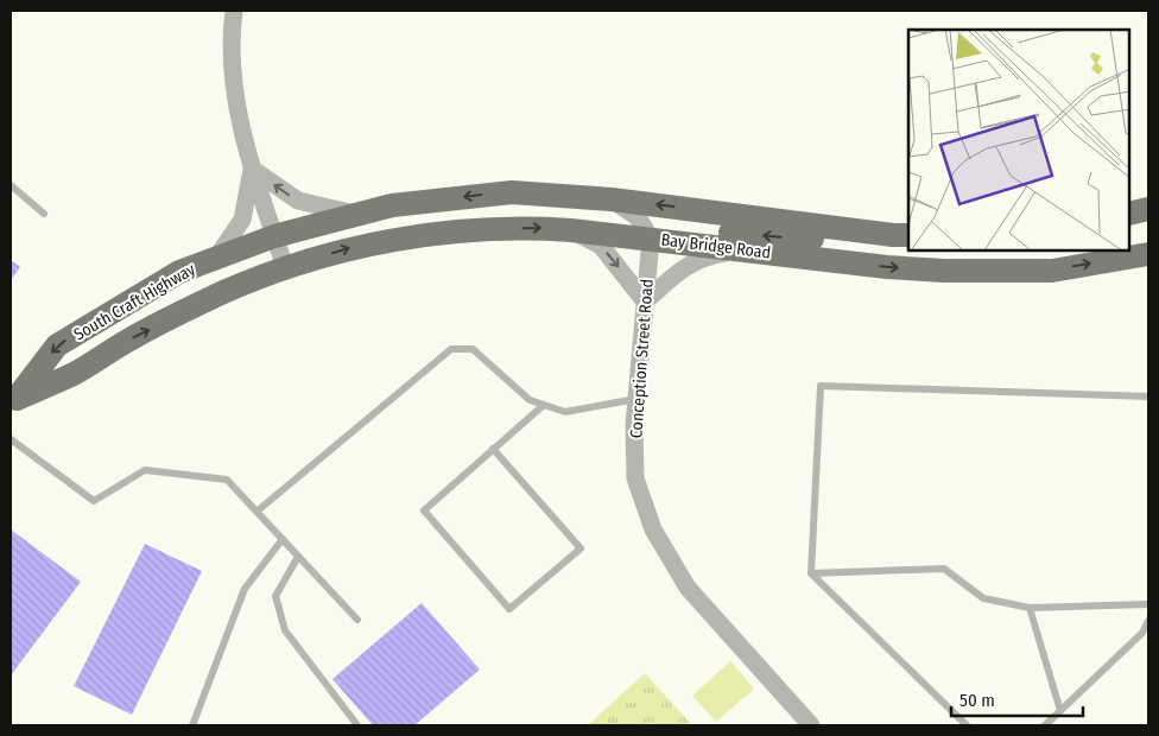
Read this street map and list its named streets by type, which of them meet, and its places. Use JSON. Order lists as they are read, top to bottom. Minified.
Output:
{"streets":{"main road":["Bay Bridge Road","South Craft Highway"],"street":["Conception Street Road"]},"crossings":[["Bay Bridge Road","South Craft Highway"],["Bay Bridge Road","Conception Street Road"]],"scale_bar":"50 m"}
